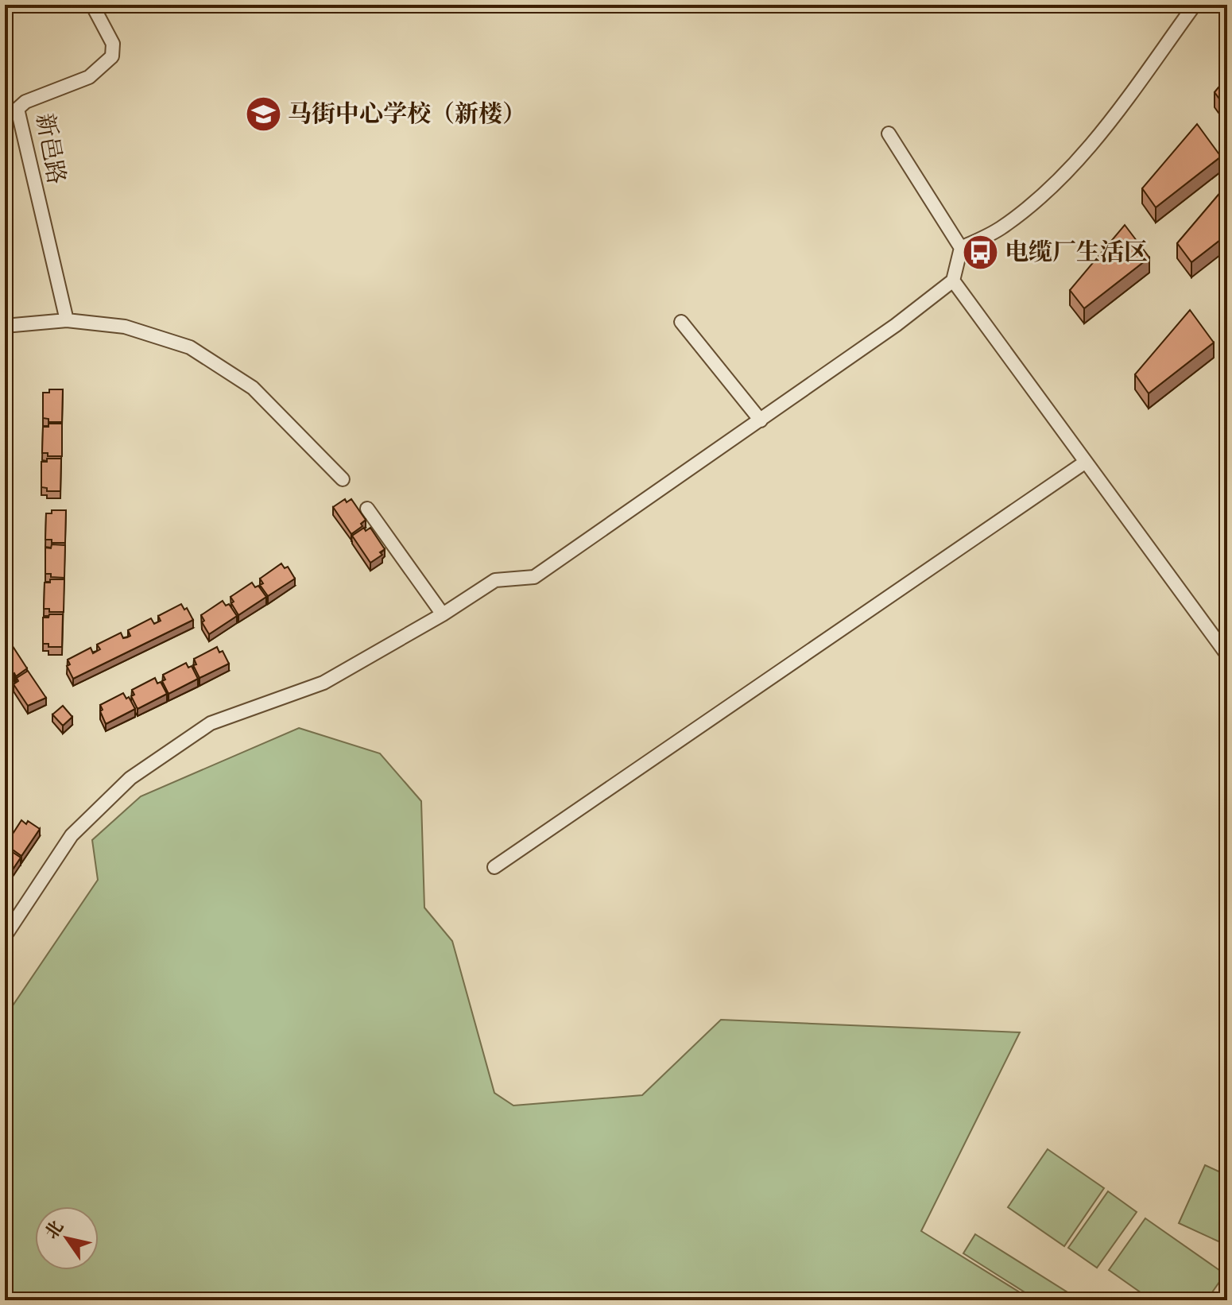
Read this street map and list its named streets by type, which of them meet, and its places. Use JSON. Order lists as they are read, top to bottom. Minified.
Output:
{"streets":{"street":["新邑路"]},"places":{"school or university":["马街中心学校（新楼）"],"bus stop":["电缆厂生活区"]},"north":"top left"}
